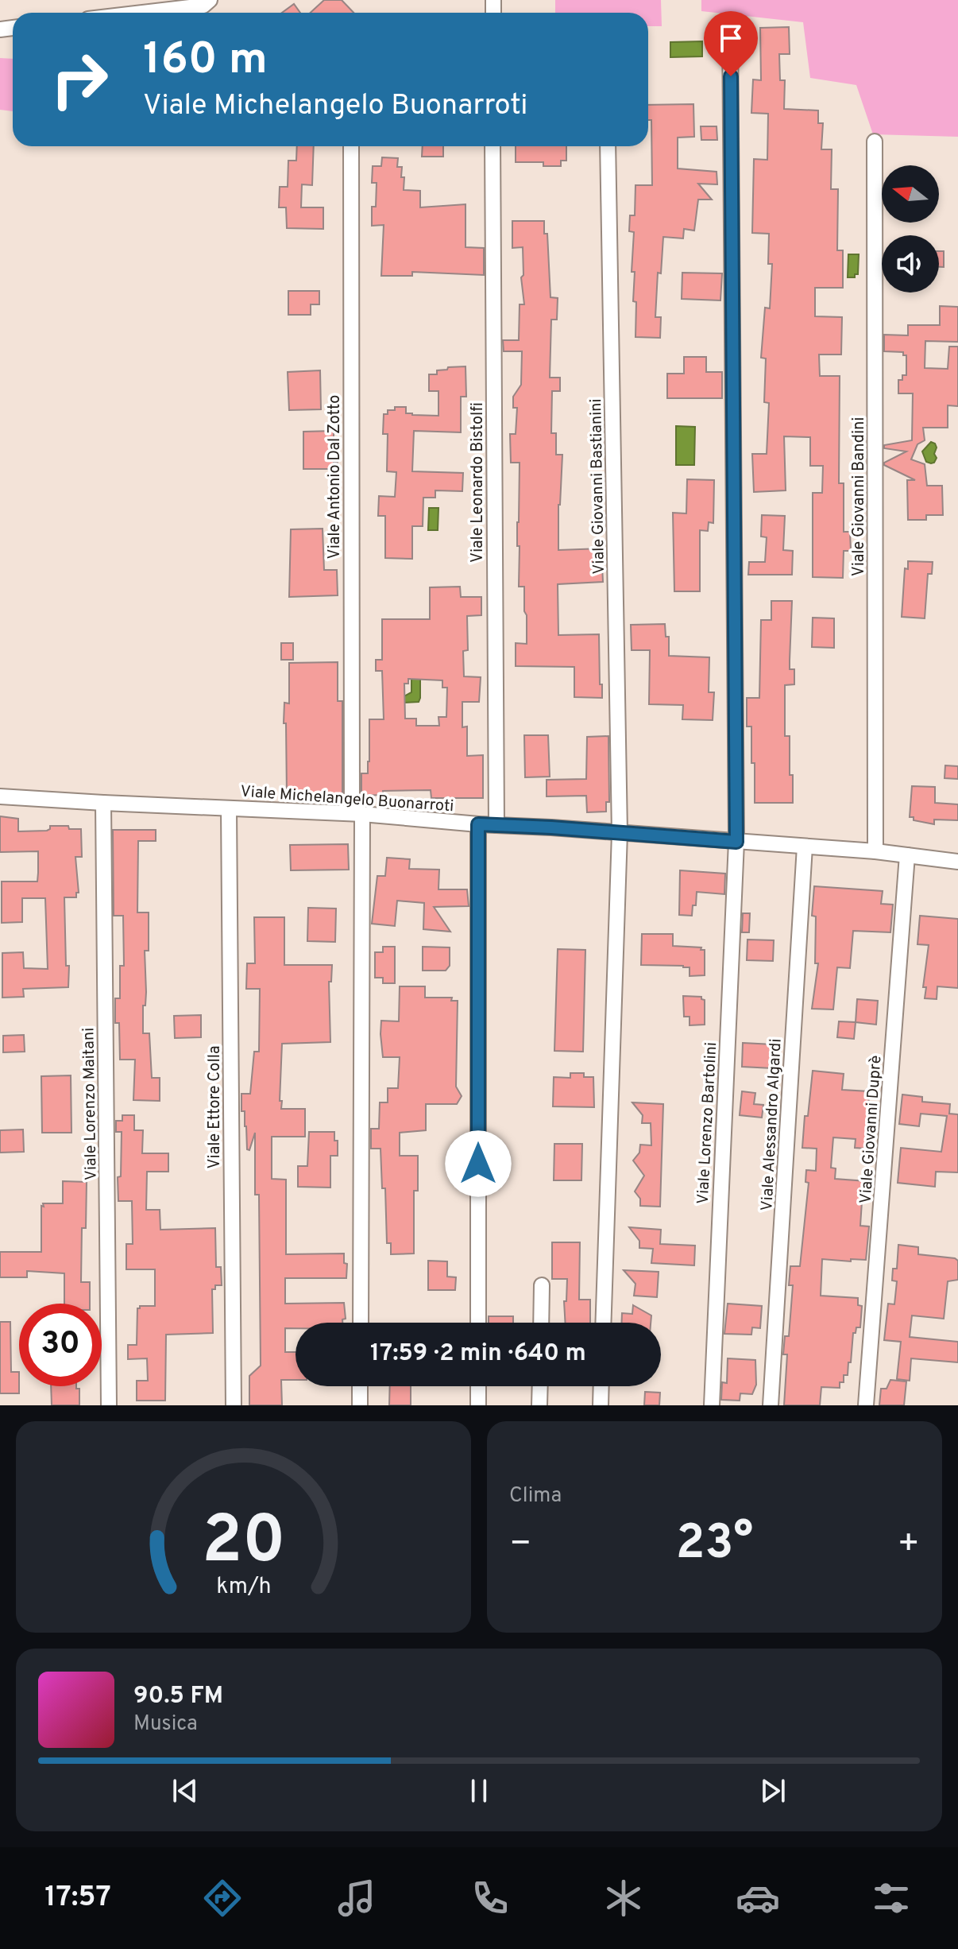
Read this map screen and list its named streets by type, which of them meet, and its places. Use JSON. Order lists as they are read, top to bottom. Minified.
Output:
{"streets":{"street":["Viale Antonio Dal Zotto","Viale Leonardo Bistolfi","Viale Giovanni Bastianini","Viale Giovanni Bandini","Viale Michelangelo Buonarroti","Viale Lorenzo Maitani","Viale Ettore Colla","Viale Lorenzo Bartolini","Viale Alessandro Algardi","Viale Giovanni Duprè"]},"crossings":[["Viale Antonio Dal Zotto","Viale Michelangelo Buonarroti"],["Viale Leonardo Bistolfi","Viale Michelangelo Buonarroti"],["Viale Giovanni Bastianini","Viale Michelangelo Buonarroti"],["Viale Giovanni Bandini","Viale Michelangelo Buonarroti"],["Viale Michelangelo Buonarroti","Viale Lorenzo Maitani"],["Viale Michelangelo Buonarroti","Viale Ettore Colla"],["Viale Michelangelo Buonarroti","Viale Lorenzo Bartolini"],["Viale Michelangelo Buonarroti","Viale Alessandro Algardi"],["Viale Michelangelo Buonarroti","Viale Giovanni Duprè"]],"north":"left","page":{"turn":["160 m","Viale Michelangelo Buonarroti"],"limit":"30","trip":"17:59 · 2 min · 640 m","tile":"Clima","heat":["−","23°","+"],"song":["90.5 FM","Musica"],"tabs":"17:57","gauge":["20","km/h"]}}
